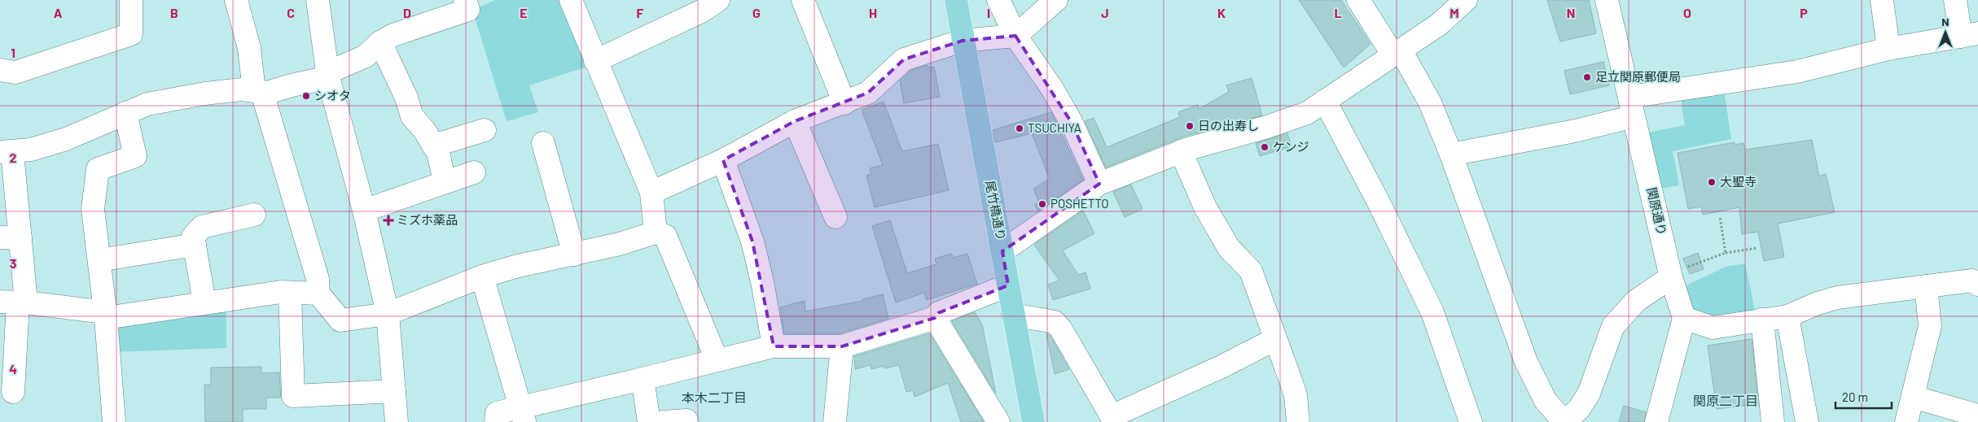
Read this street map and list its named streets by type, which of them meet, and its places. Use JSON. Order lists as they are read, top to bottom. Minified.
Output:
{"streets":{"main road":["尾竹橋通り"],"street":["関原通り"]},"districts":["本木二丁目","関原二丁目"],"places":{"other":["足立関原郵便局","シオタ","日の出寿し","TSUCHIYA","ケンジ","大聖寺","POSHETTO"],"health":["ミズホ薬品"]},"scale_bar":"20 m","north":"top","grid":{"columns":["A","B","C","D","E","F","G","H","I","J","K","L","M","N","O","P"],"rows":["1","2","3","4"]}}
